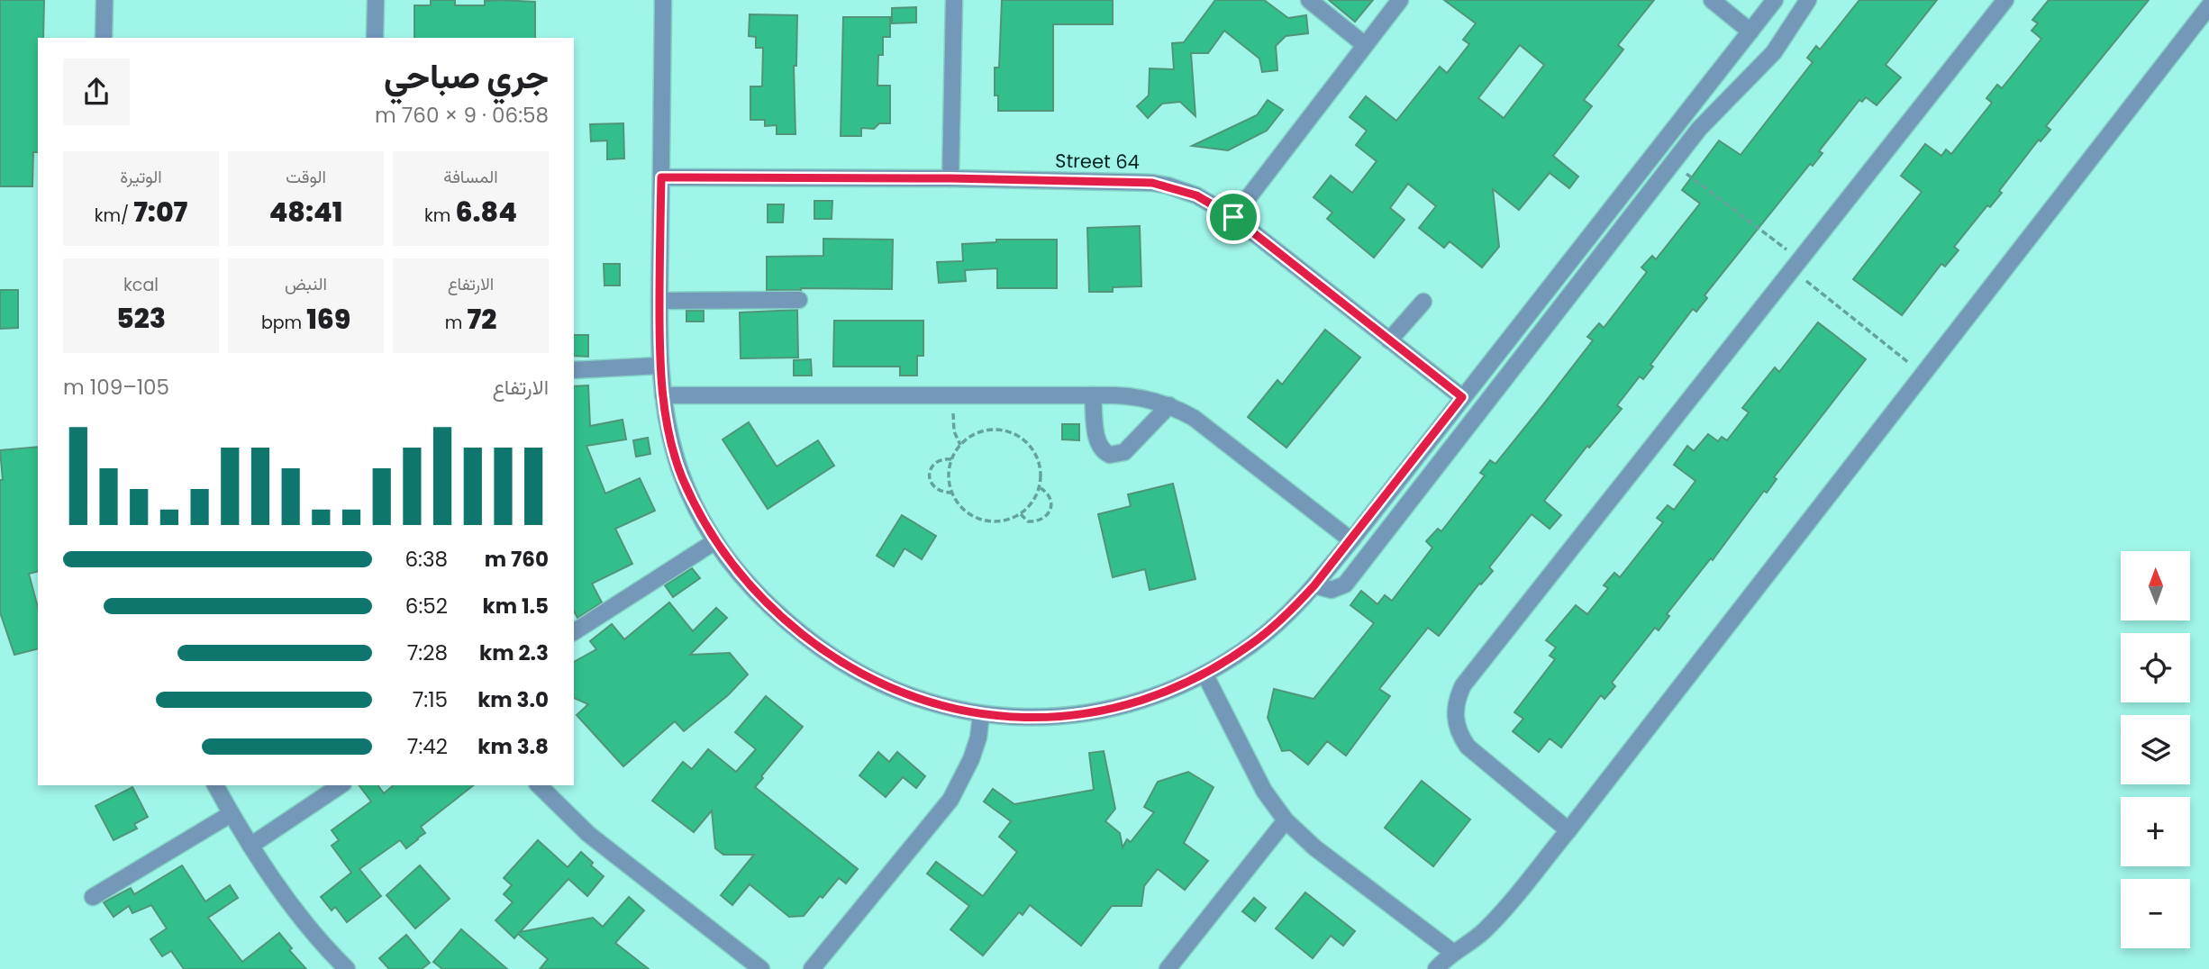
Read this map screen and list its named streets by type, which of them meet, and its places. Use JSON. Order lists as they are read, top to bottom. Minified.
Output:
{"streets":{"street":["Street 64"]},"north":"top","page":{"heading":["جري صباحي","06:58 · 9 × 760 m"],"stats":[["المسافة","6.84 km"],["الوقت","48:41"],["الوتيرة","7:07 /km"],["الارتفاع","72 m"],["النبض","169 bpm"],["kcal","523"]],"chart":["الارتفاع","105–109 m"],"list":[{"name":"760 m","note":"6:38"},{"name":"1.5 km","note":"6:52"},{"name":"2.3 km","note":"7:28"},{"name":"3.0 km","note":"7:15"},{"name":"3.8 km","note":"7:42"}],"map_buttons":["+","−"]}}
